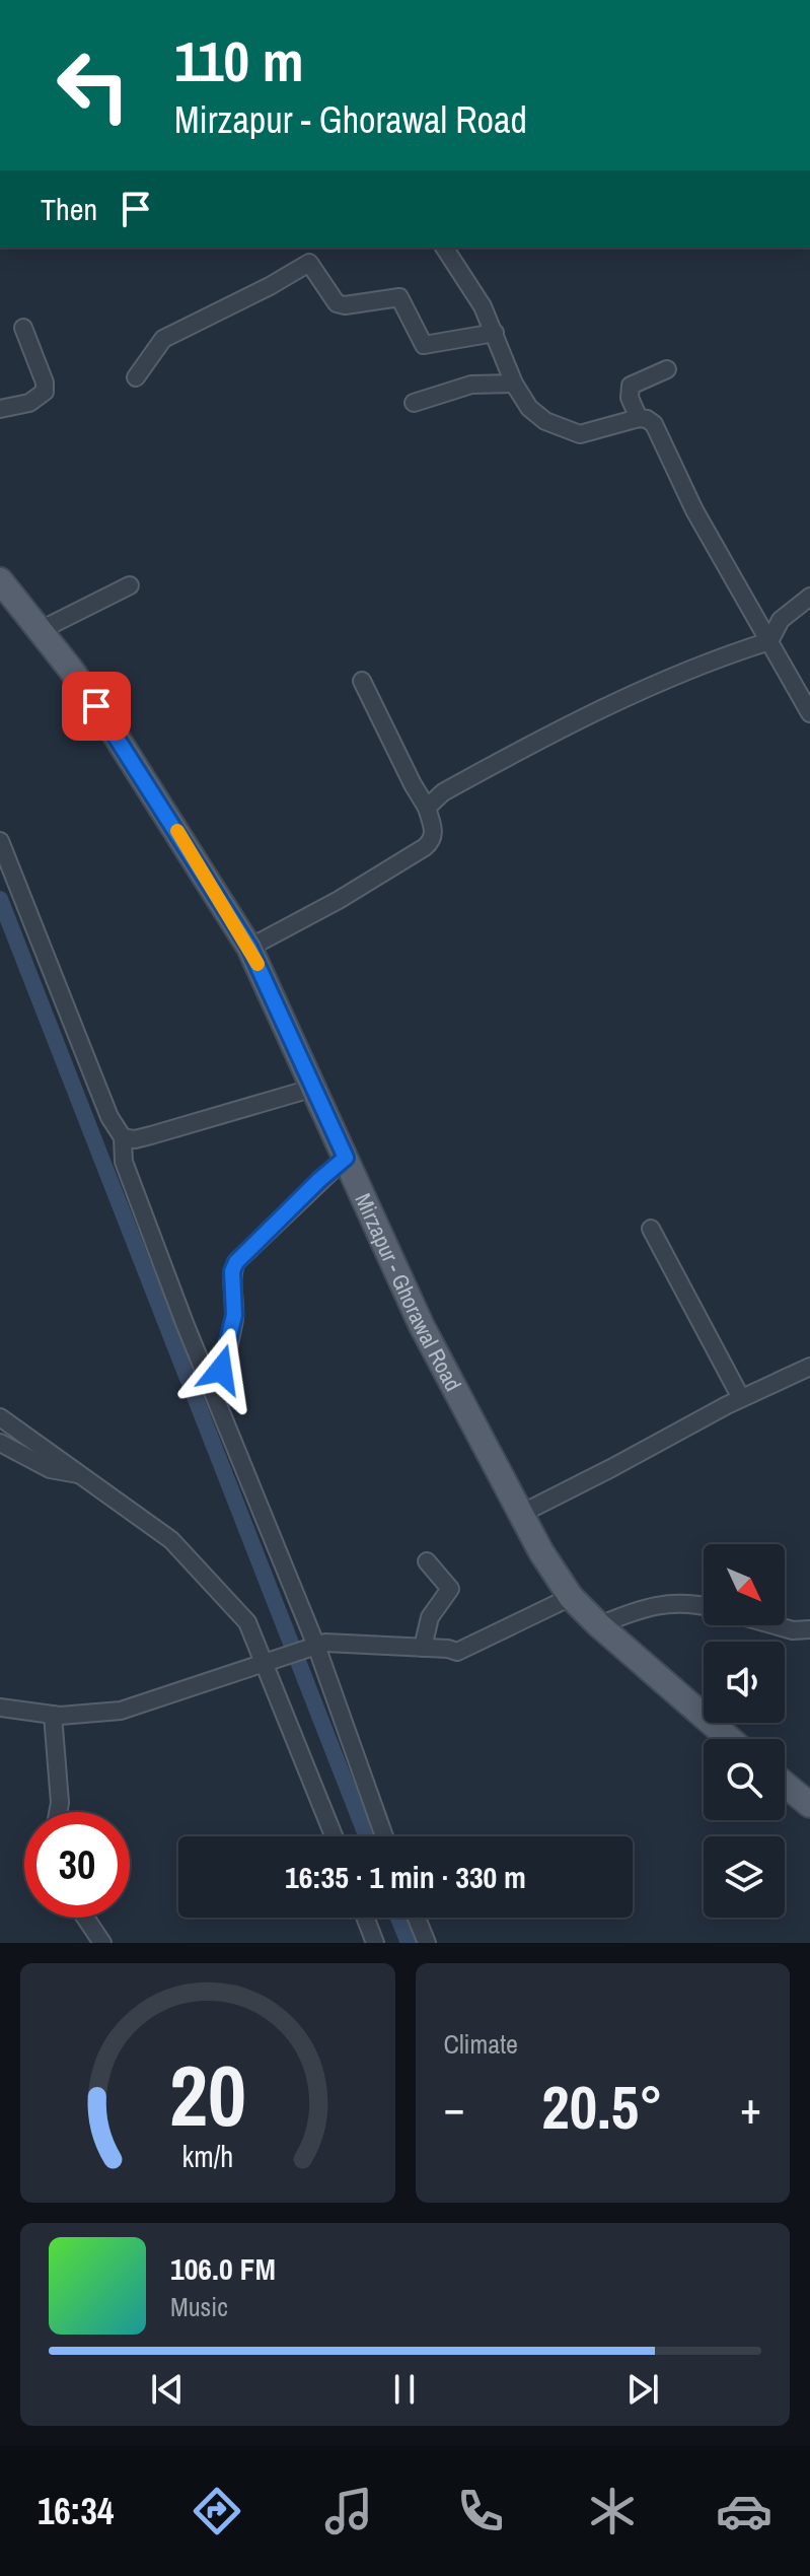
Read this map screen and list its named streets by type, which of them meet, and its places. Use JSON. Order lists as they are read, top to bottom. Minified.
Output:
{"streets":{"main road":["Mirzapur - Ghorawal Road"]},"north":"bottom right","page":{"turn":["110 m","Mirzapur - Ghorawal Road"],"then":"Then","limit":"30","trip":"16:35 · 1 min · 330 m","tile":"Climate","heat":["−","20.5°","+"],"song":["106.0 FM","Music"],"tabs":"16:34","gauge":["20","km/h"]}}
